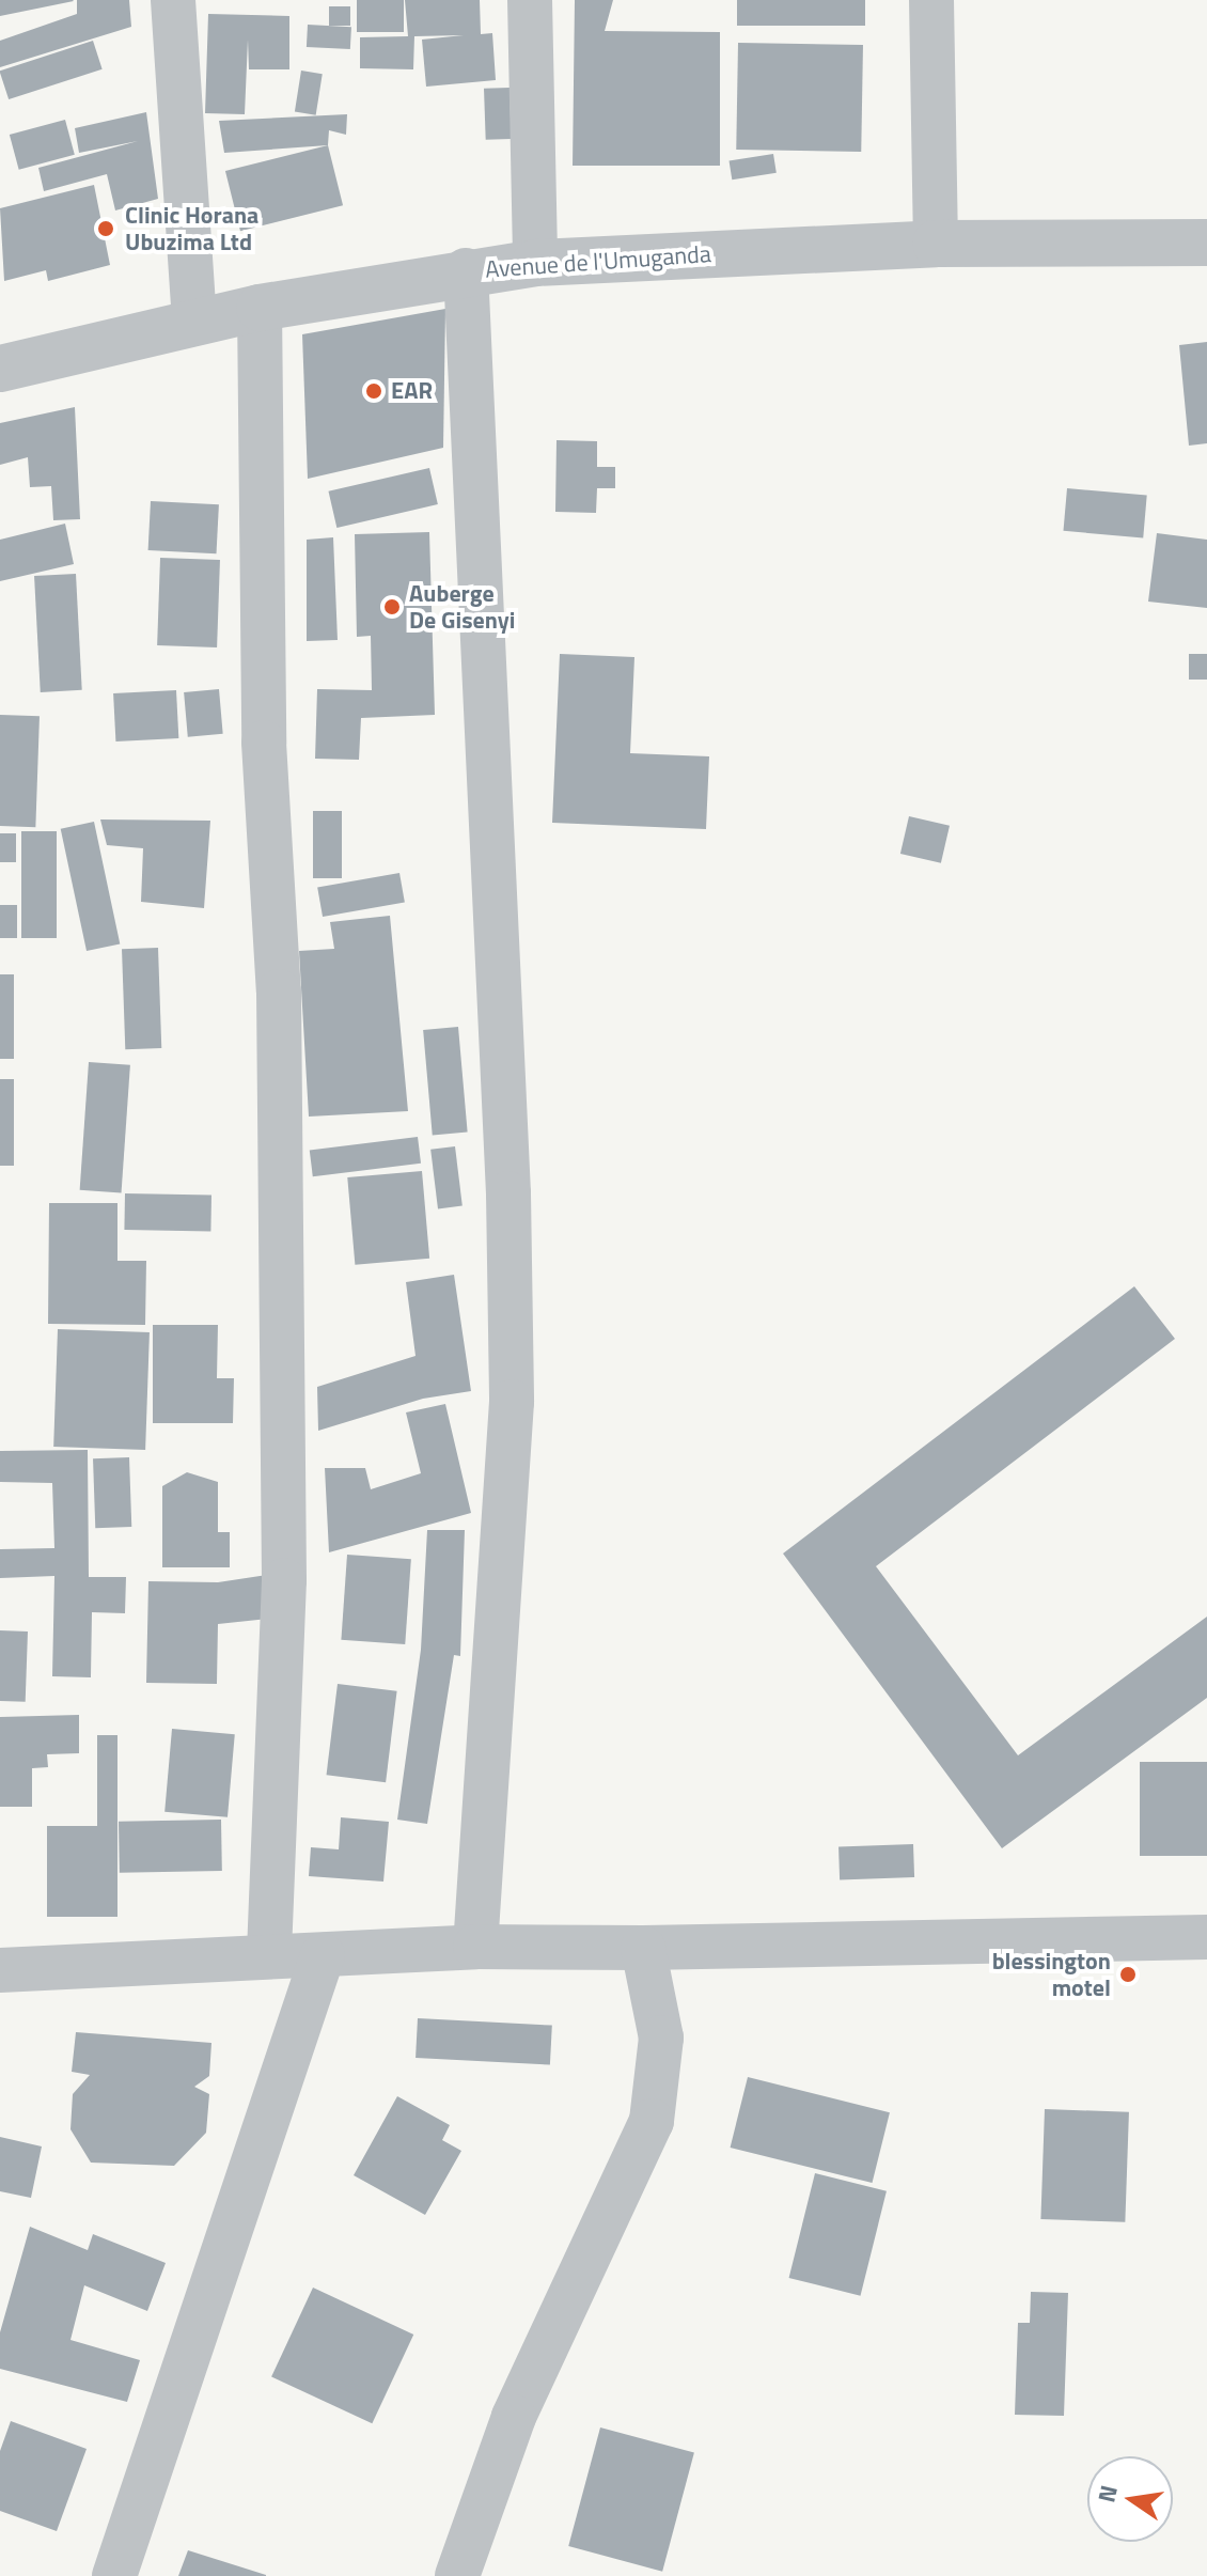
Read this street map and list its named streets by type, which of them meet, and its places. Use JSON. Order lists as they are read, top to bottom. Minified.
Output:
{"streets":{"street":["Avenue de l'Umuganda"]},"places":["Clinic Horana Ubuzima Ltd","EAR","Auberge De Gisenyi","blessington motel"],"north":"left"}
